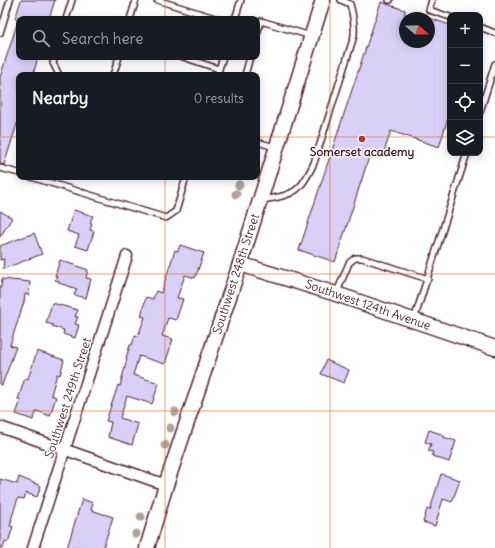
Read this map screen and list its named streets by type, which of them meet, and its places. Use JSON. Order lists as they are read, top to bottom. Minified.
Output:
{"streets":{"street":["Southwest 248th Street","Southwest 124th Avenue","Southwest 249th Street"]},"crossings":[["Southwest 248th Street","Southwest 124th Avenue"]],"places":["Somerset academy"],"north":"right","page":{"map_buttons":["+","−"],"search":"Search here","heading":["Nearby","0 results"]}}
